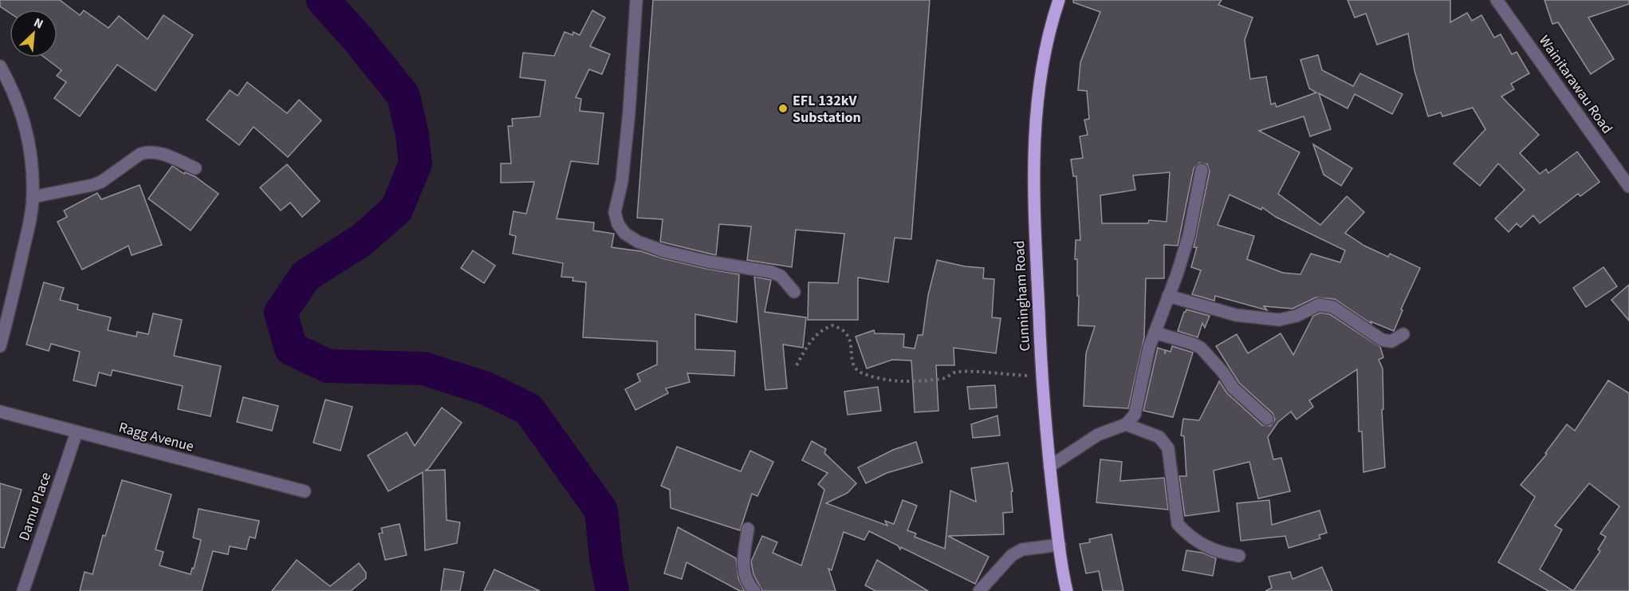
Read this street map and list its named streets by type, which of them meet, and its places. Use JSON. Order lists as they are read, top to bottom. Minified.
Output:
{"streets":{"main road":["Cunningham Road"],"street":["Wainitarawau Road","Ragg Avenue","Damu Place"]},"crossings":[["Ragg Avenue","Damu Place"]],"places":["EFL 132kV Substation"],"north":"top right"}
